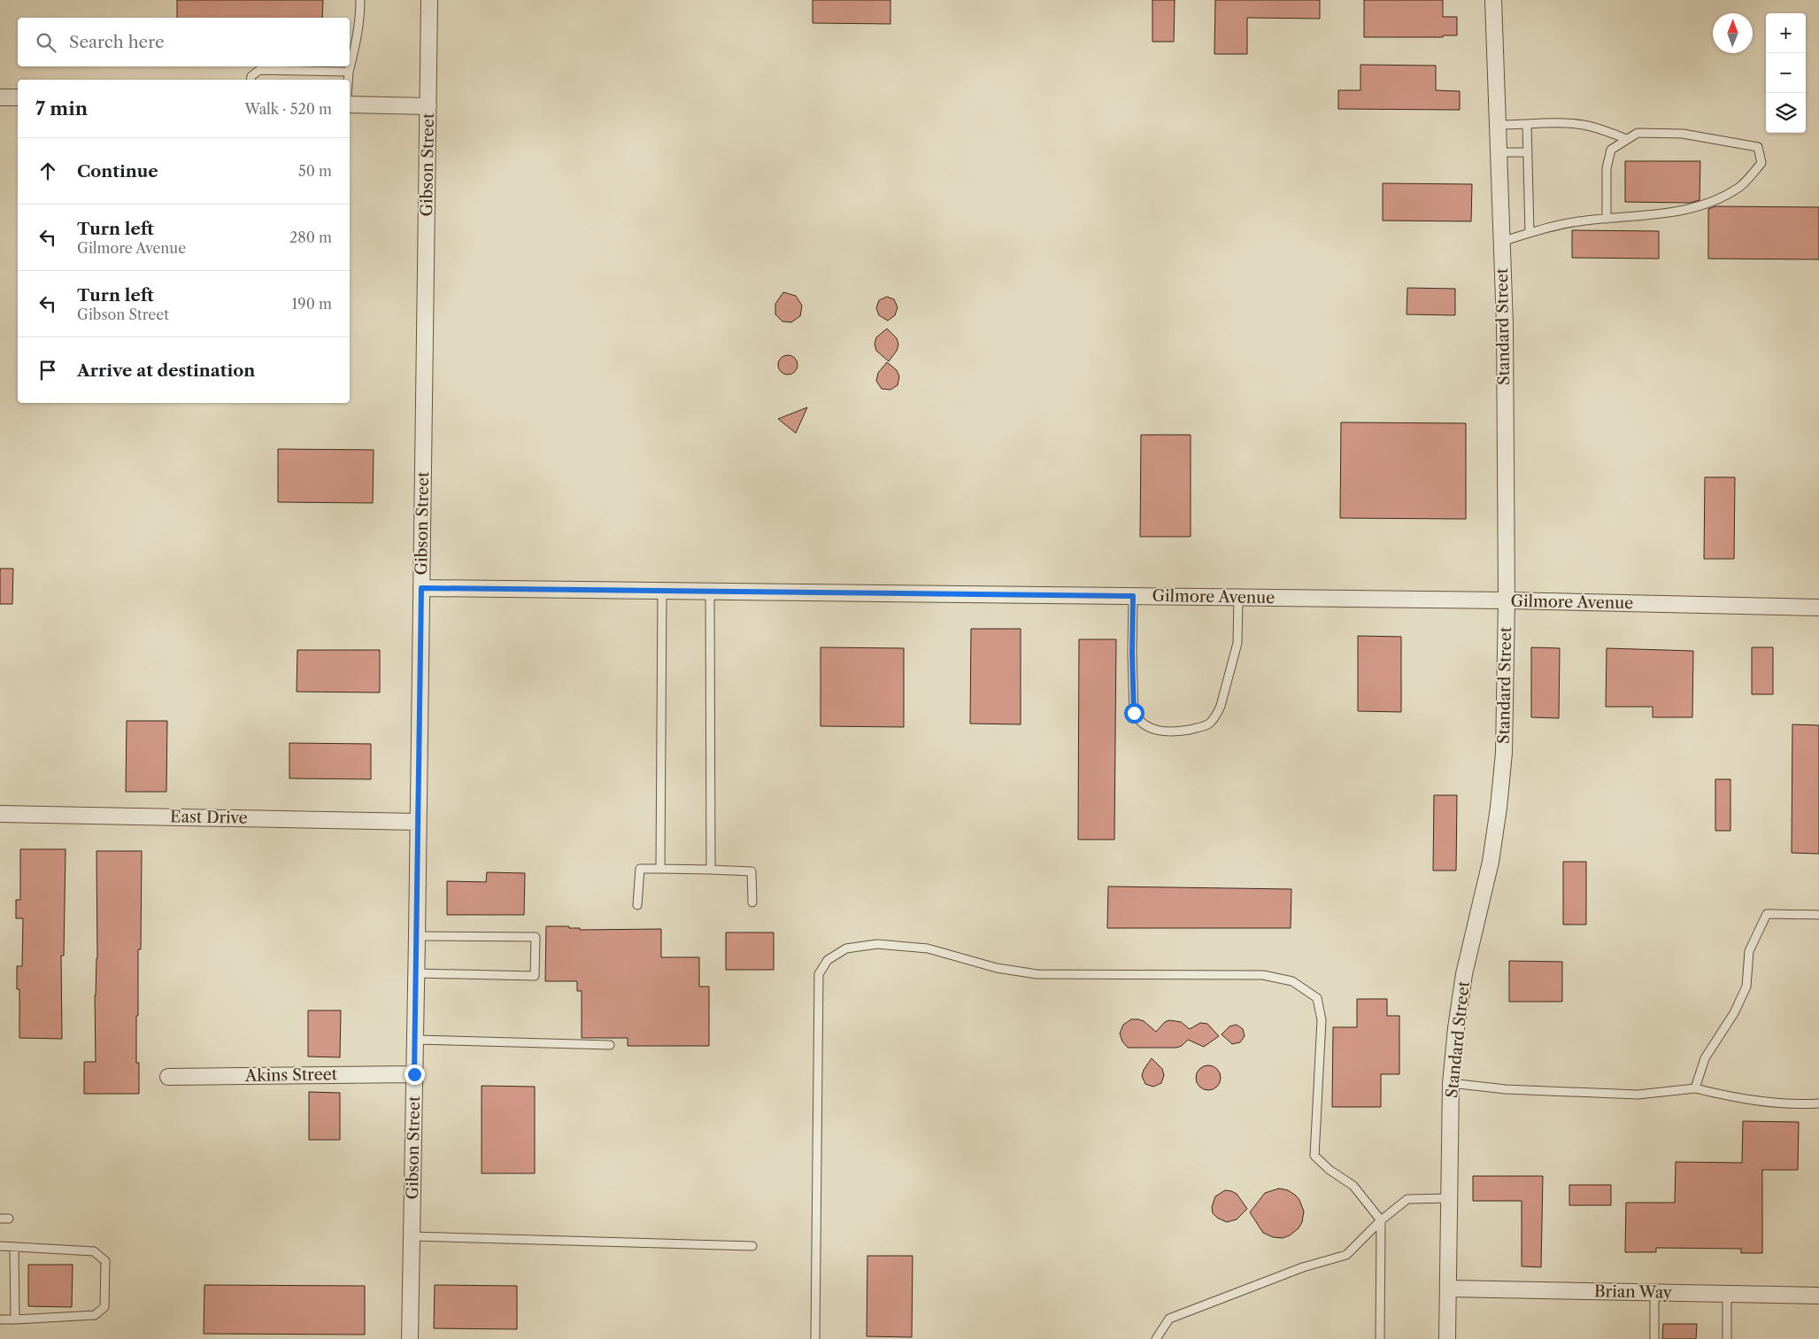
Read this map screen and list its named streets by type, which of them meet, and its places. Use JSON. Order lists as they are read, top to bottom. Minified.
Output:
{"streets":{"street":["Gibson Street","Standard Street","Gilmore Avenue","East Drive","Akins Street","Brian Way"]},"crossings":[["Gibson Street","Gilmore Avenue"],["Gibson Street","East Drive"],["Gibson Street","Akins Street"],["Standard Street","Gilmore Avenue"],["Standard Street","Brian Way"]],"north":"top","page":{"map_buttons":["+","−"],"search":"Search here","heading":["7 min","Walk · 520 m"],"list":[["Continue","50 m"],["Turn left","Gilmore Avenue","280 m"],["Turn left","Gibson Street","190 m"],"Arrive at destination"]}}
